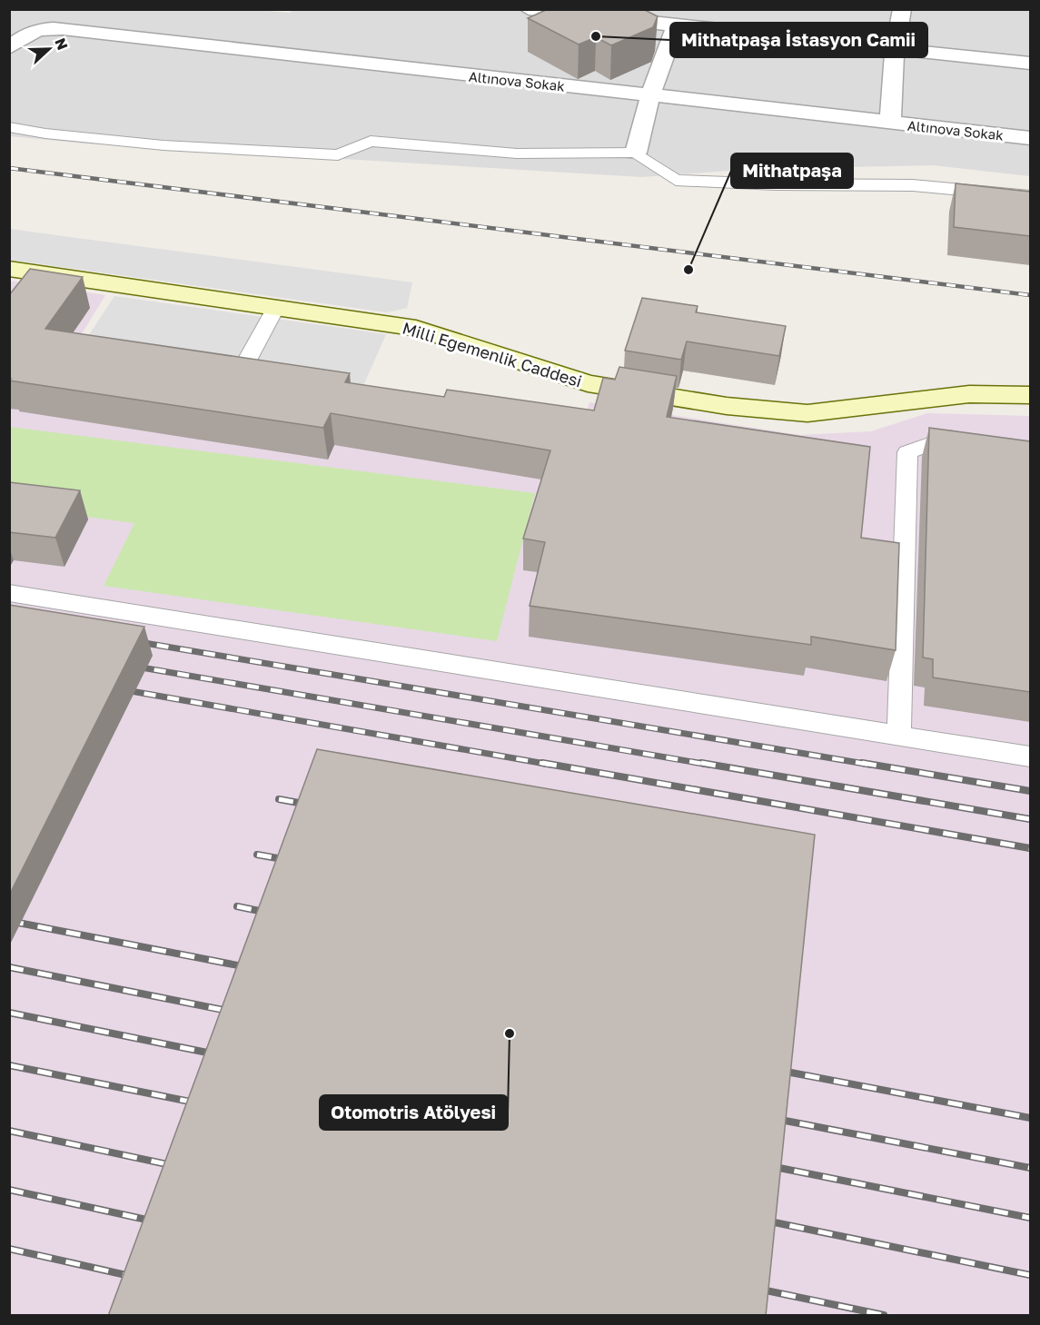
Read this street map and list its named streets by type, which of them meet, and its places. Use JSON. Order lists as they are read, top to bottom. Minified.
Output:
{"streets":{"main road":["Milli Egemenlik Caddesi"],"street":["Altınova Sokak"]},"places":["Mithatpaşa İstasyon Camii","Mithatpaşa","Otomotris Atölyesi"],"north":"right"}
